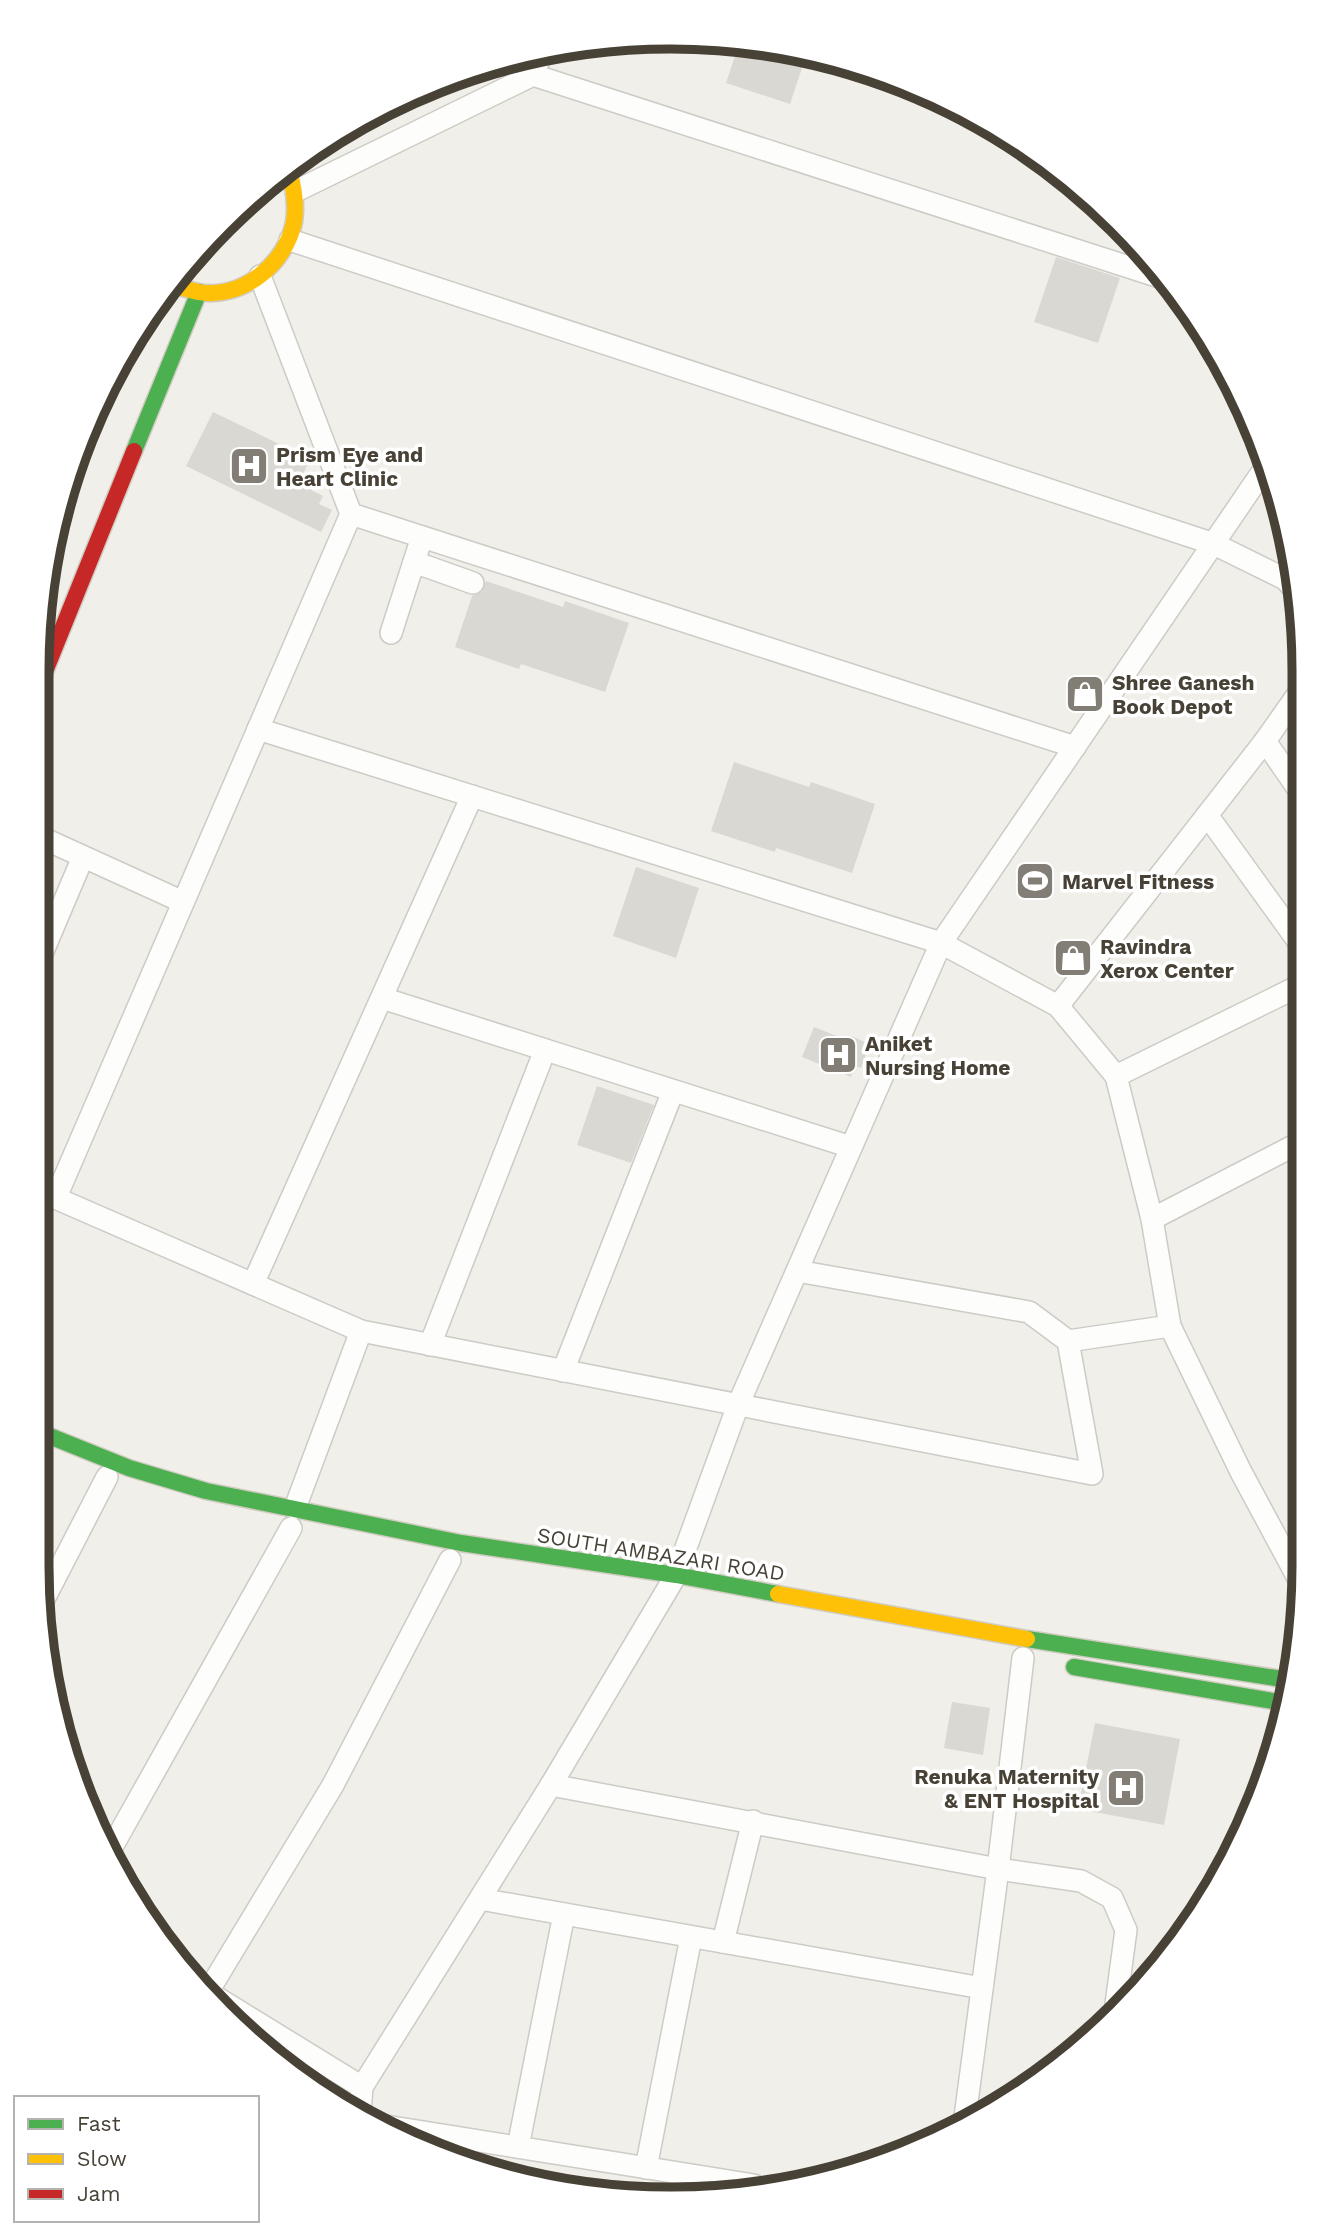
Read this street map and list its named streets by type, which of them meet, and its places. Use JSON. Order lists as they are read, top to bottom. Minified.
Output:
{"streets":{"main road":["SOUTH AMBAZARI ROAD"]},"places":{"hospital":["Prism Eye and Heart Clinic","Aniket Nursing Home","Renuka Maternity & ENT Hospital"],"shop":["Shree Ganesh Book Depot","Ravindra Xerox Center"],"sports":["Marvel Fitness"]},"legend":["Fast","Slow","Jam"]}
